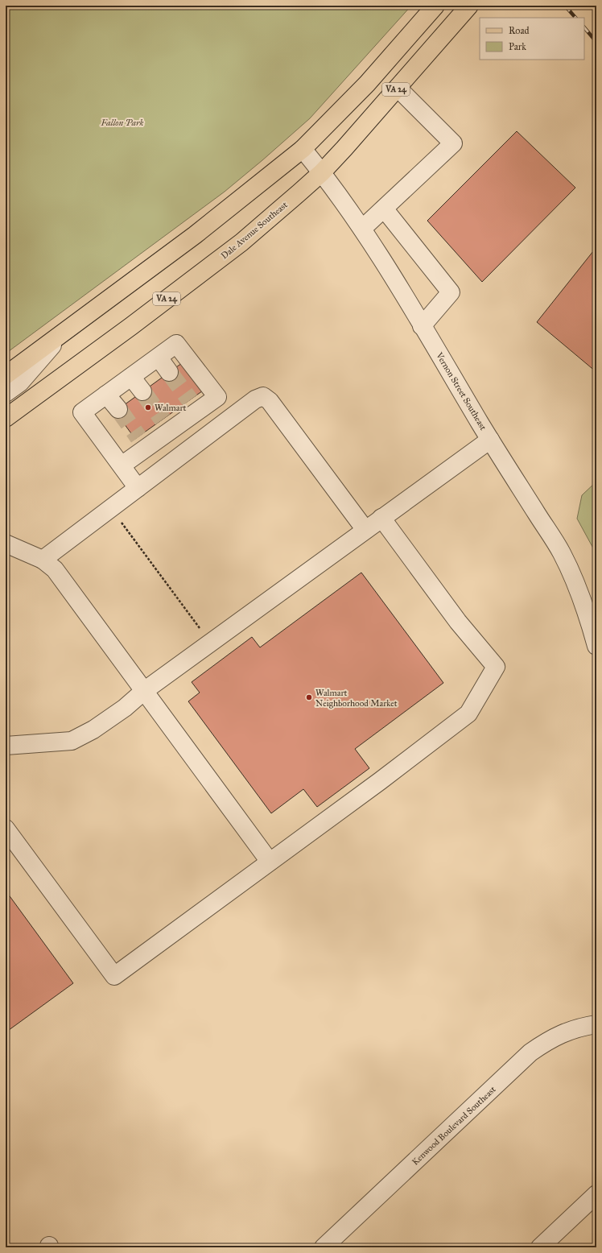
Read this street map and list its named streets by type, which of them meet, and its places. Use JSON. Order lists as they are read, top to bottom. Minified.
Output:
{"streets":{"main road":["VA 24","Dale Avenue Southeast"],"street":["Vernon Street Southeast","Kenwood Boulevard Southeast"]},"crossings":[["VA 24","Vernon Street Southeast"],["Dale Avenue Southeast","Vernon Street Southeast"]],"parks":["Fallon Park"],"places":["Walmart","Walmart Neighborhood Market"],"legend":["Road","Park"]}
